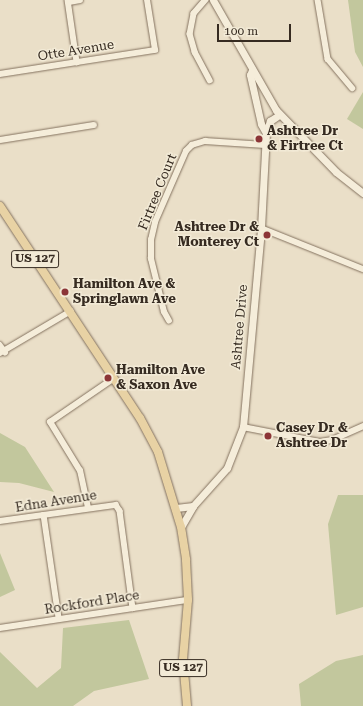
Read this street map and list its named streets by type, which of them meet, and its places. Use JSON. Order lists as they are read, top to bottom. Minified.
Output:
{"streets":{"main road":["US 127"],"street":["Otte Avenue","Firtree Court","Ashtree Drive","Edna Avenue","Rockford Place"]},"crossings":[["Firtree Court","Ashtree Drive"],["US 127","Ashtree Drive"],["US 127","Rockford Place"],["Edna Avenue","Rockford Place"]],"places":["Ashtree Dr & Firtree Ct","Ashtree Dr & Monterey Ct","Hamilton Ave & Springlawn Ave","Hamilton Ave & Saxon Ave","Casey Dr & Ashtree Dr"],"scale_bar":"100 m"}
